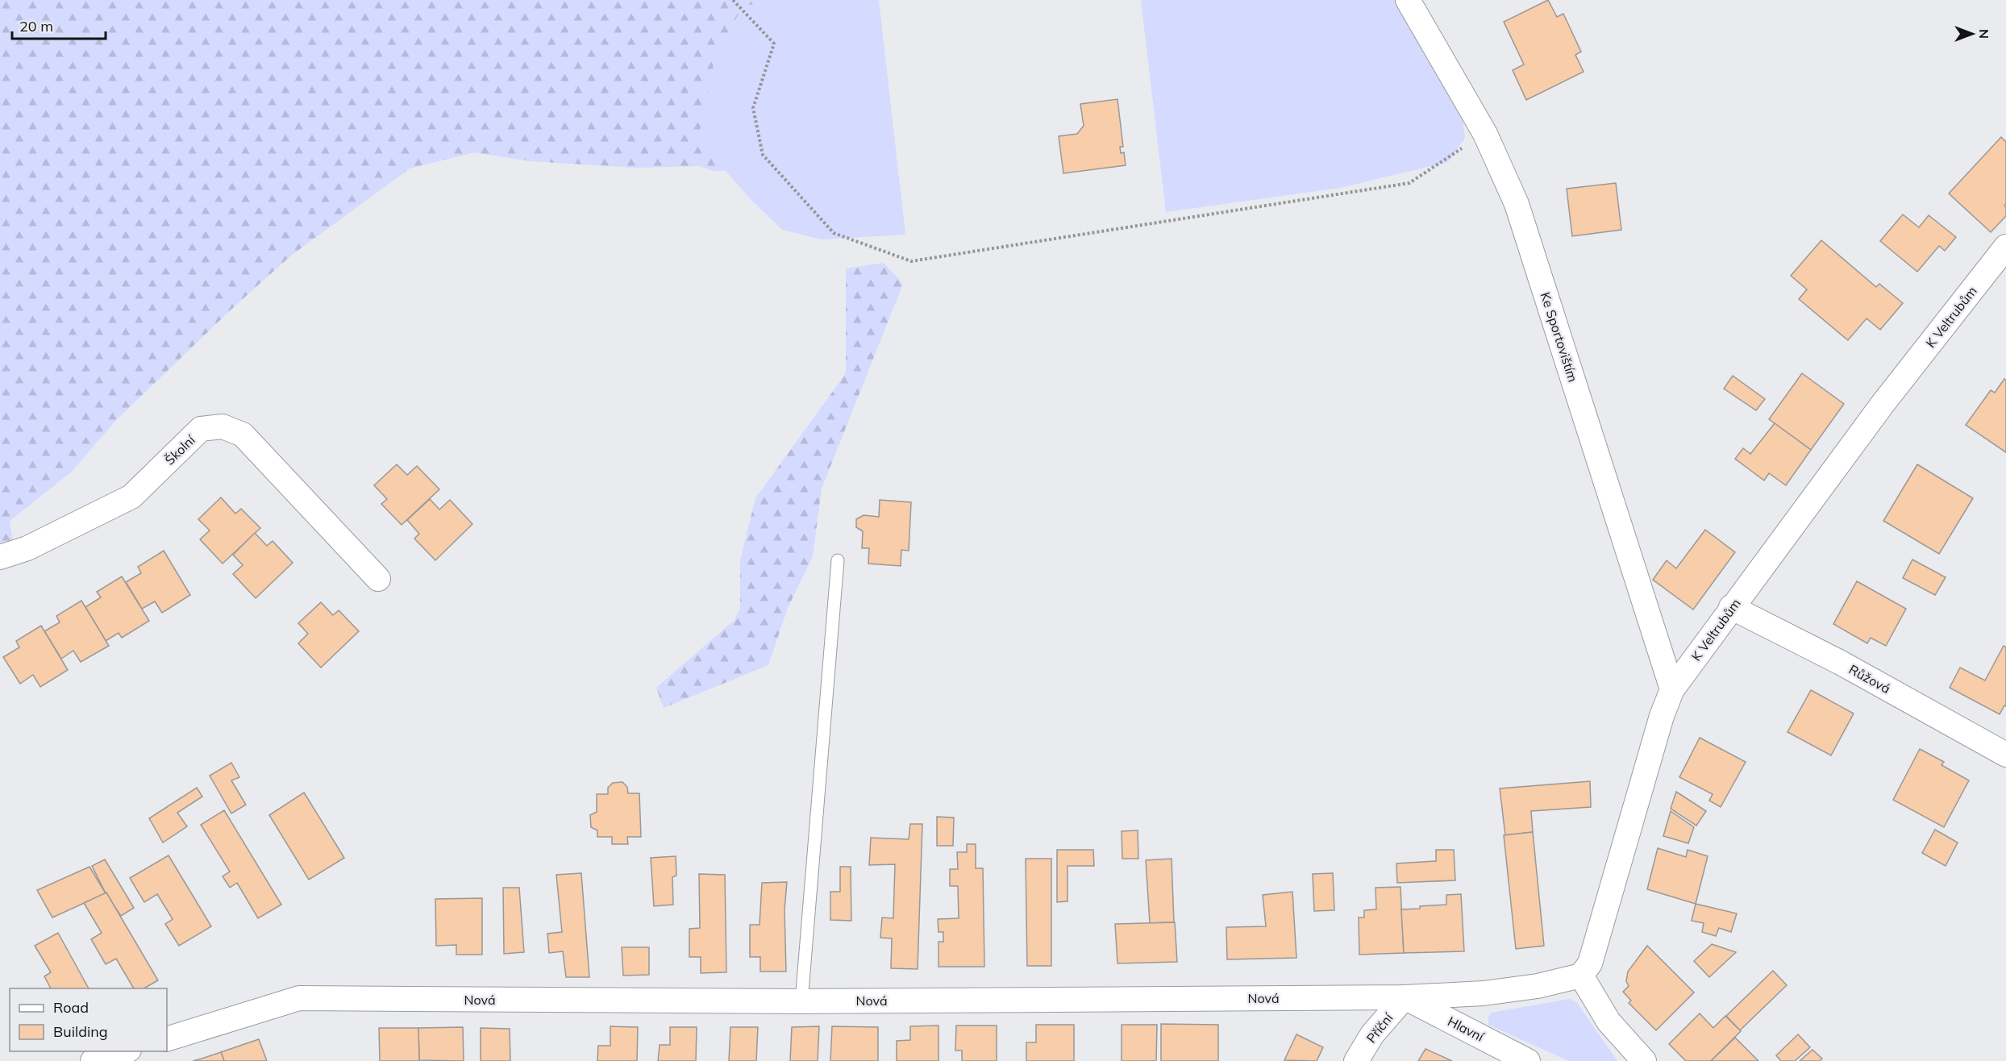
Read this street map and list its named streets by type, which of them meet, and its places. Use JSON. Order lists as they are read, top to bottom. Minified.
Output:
{"streets":{"street":["K Veltrubům","Ke Sportovištím","Školní","Růžová","Nová","Příční","Hlavní"]},"crossings":[["K Veltrubům","Ke Sportovištím"],["K Veltrubům","Růžová"],["K Veltrubům","Nová"],["Nová","Příční"],["Nová","Hlavní"],["Příční","Hlavní"]],"legend":["Road","Building"],"scale_bar":"20 m","north":"right"}
